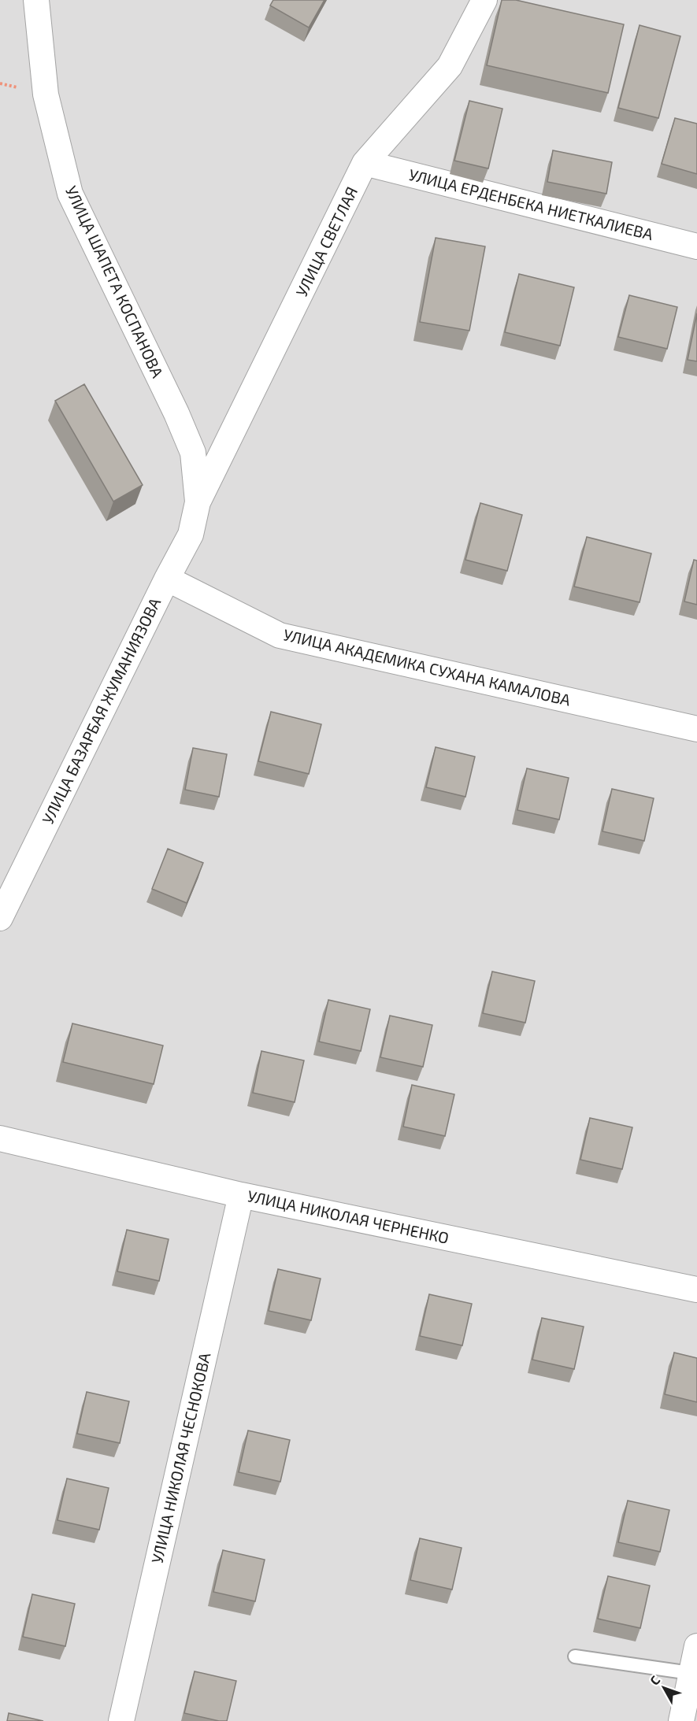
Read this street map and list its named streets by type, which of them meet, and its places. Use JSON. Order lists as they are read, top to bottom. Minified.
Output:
{"streets":{"street":["УЛИЦА ЕРДЕНБЕКА НИЕТКАЛИЕВА","УЛИЦА СВЕТЛАЯ","УЛИЦА ШАПЕТА КОСПАНОВА","УЛИЦА АКАДЕМИКА СУХАНА КАМАЛОВА","УЛИЦА БАЗАРБАЯ ЖУМАНИЯЗОВА","УЛИЦА НИКОЛАЯ ЧЕРНЕНКО","УЛИЦА НИКОЛАЯ ЧЕСНОКОВА"]},"crossings":[["УЛИЦА ЕРДЕНБЕКА НИЕТКАЛИЕВА","УЛИЦА СВЕТЛАЯ"],["УЛИЦА СВЕТЛАЯ","УЛИЦА ШАПЕТА КОСПАНОВА"],["УЛИЦА СВЕТЛАЯ","УЛИЦА БАЗАРБАЯ ЖУМАНИЯЗОВА"],["УЛИЦА ШАПЕТА КОСПАНОВА","УЛИЦА БАЗАРБАЯ ЖУМАНИЯЗОВА"],["УЛИЦА АКАДЕМИКА СУХАНА КАМАЛОВА","УЛИЦА БАЗАРБАЯ ЖУМАНИЯЗОВА"],["УЛИЦА НИКОЛАЯ ЧЕРНЕНКО","УЛИЦА НИКОЛАЯ ЧЕСНОКОВА"]],"north":"top left"}
